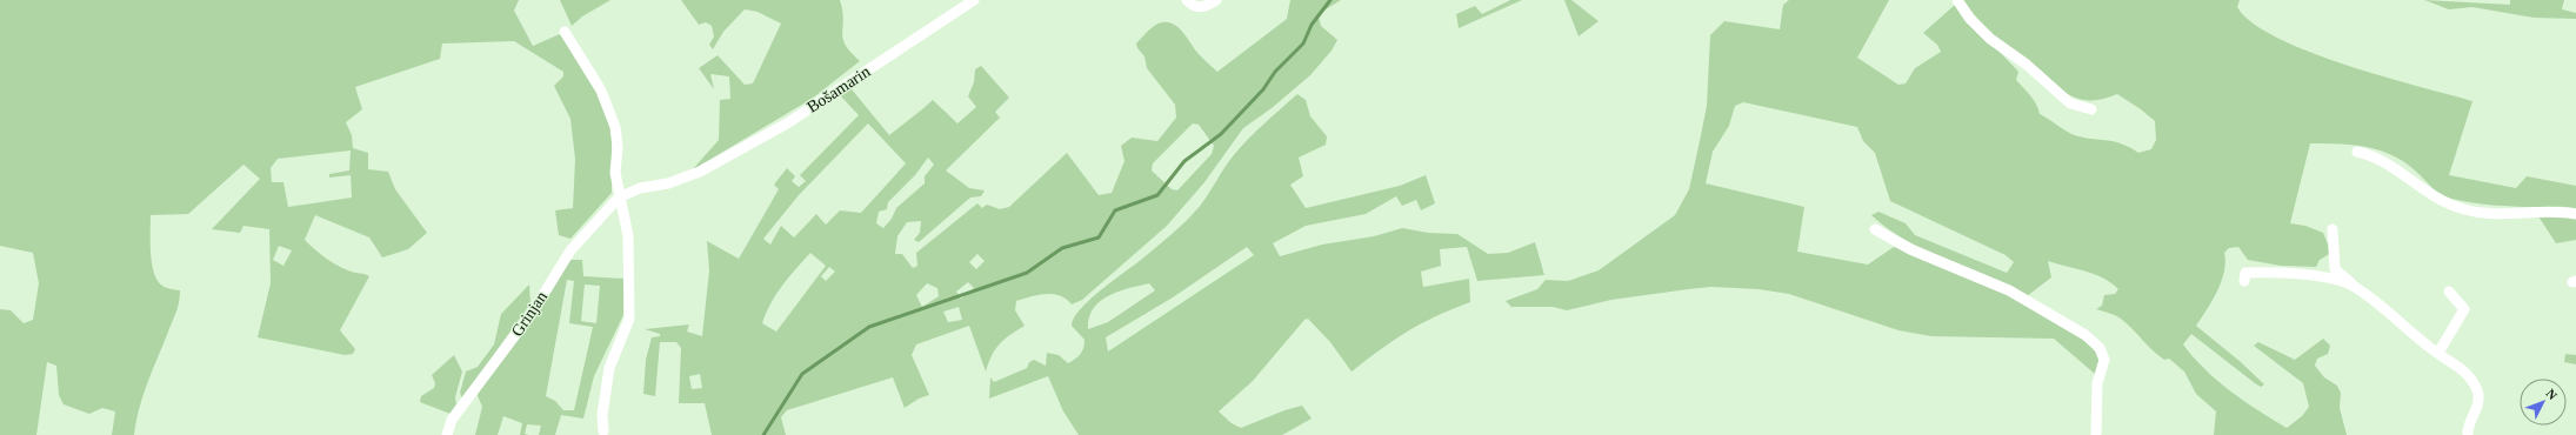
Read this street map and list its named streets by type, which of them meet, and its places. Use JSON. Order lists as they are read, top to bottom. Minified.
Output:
{"streets":{"street":["Bošamarin","Grinjan"]},"crossings":[["Bošamarin","Grinjan"]],"north":"top right"}
